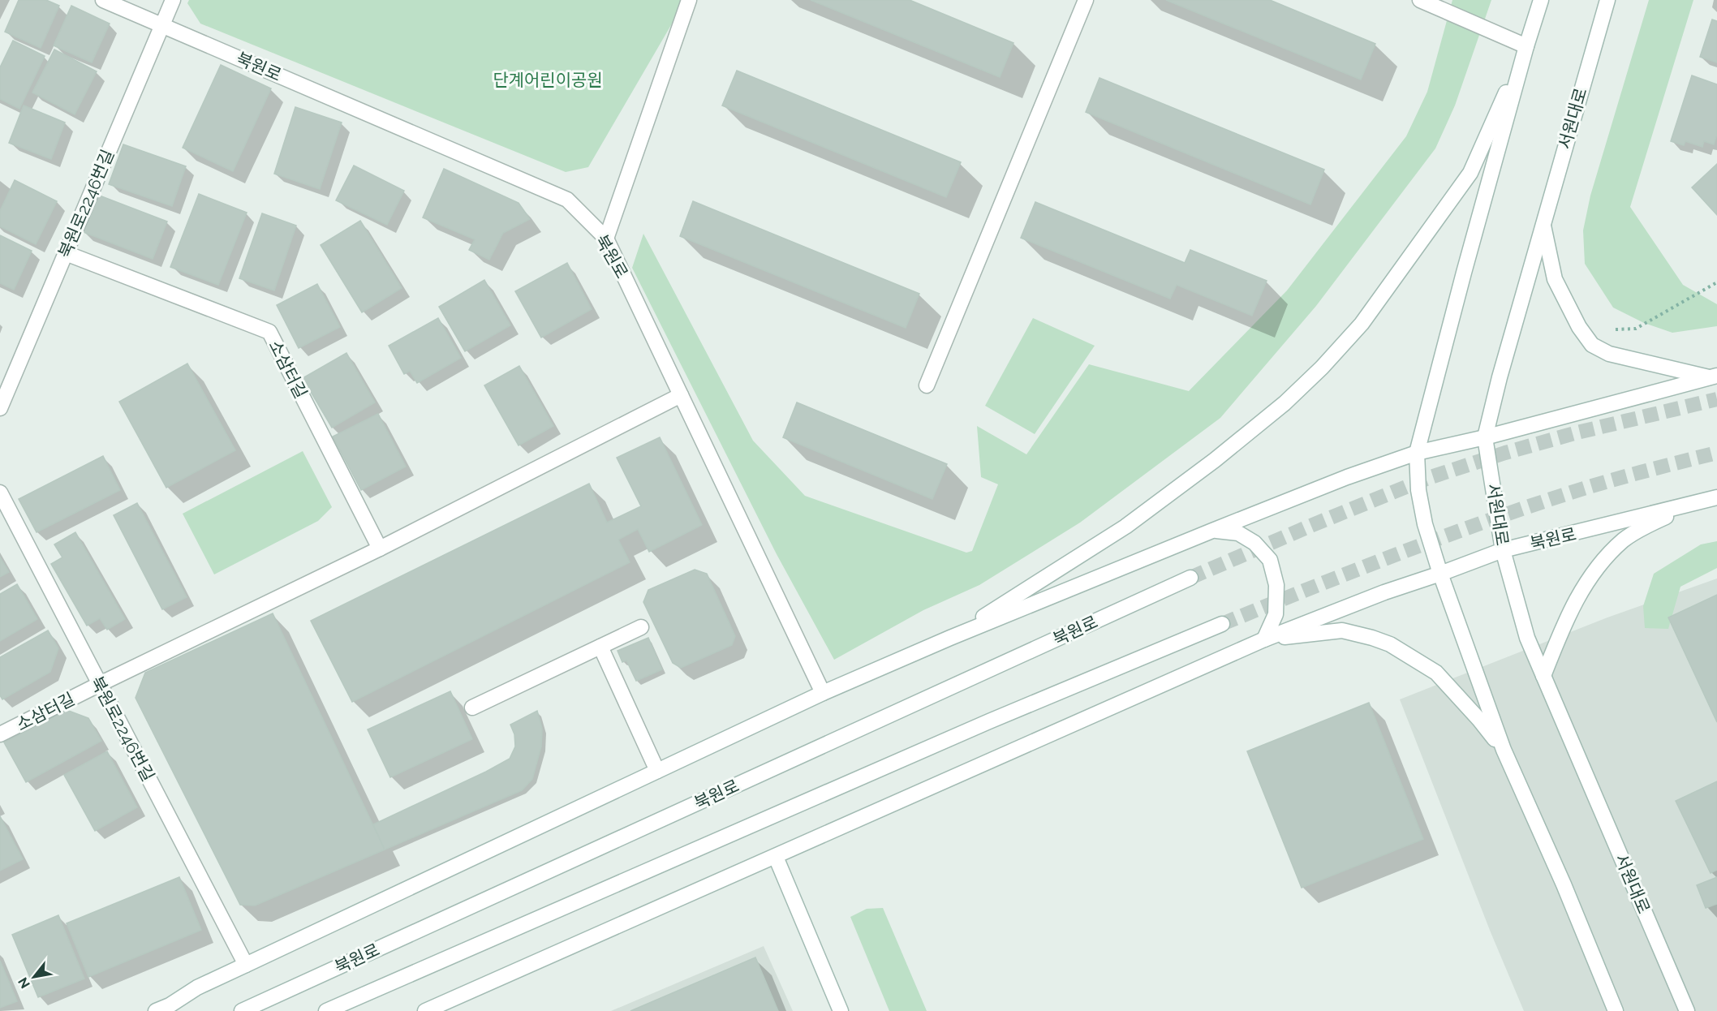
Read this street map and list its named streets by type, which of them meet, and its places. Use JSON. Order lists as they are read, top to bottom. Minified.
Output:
{"streets":{"street":["북원로","서원대로","북원로2246번길","소삼터길"]},"crossings":[["북원로","서원대로"],["북원로","북원로2246번길"],["북원로","소삼터길"],["북원로2246번길","소삼터길"]],"parks":["단계어린이공원"],"north":"bottom left"}
